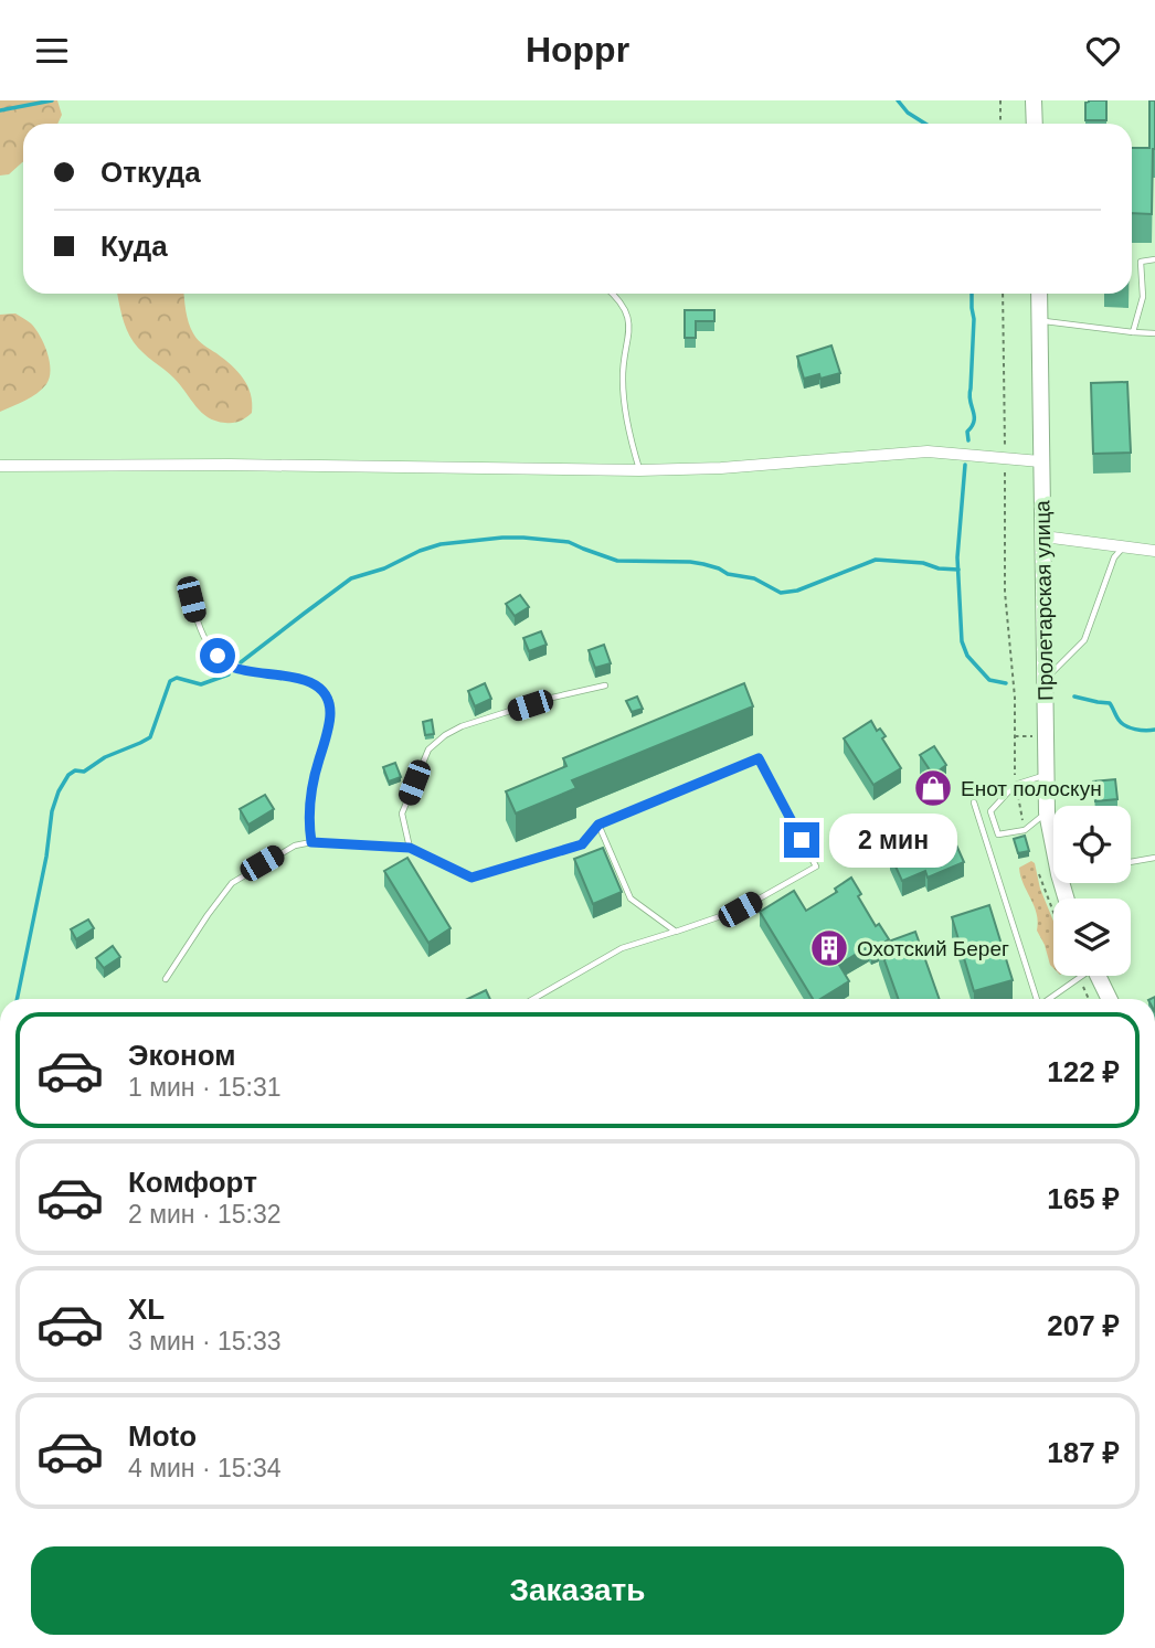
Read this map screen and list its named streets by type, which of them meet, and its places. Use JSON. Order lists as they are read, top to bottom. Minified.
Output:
{"streets":{"main road":["Пролетарская улица"]},"places":{"shop":["Енот полоскун"],"building":["Охотский Берег"]},"page":{"header":"Hoppr","banner":["Откуда","Куда"],"bubble":"2 мин","list":[{"name":"Эконом","note":"1 мин · 15:31","value":"122 ₽"},{"name":"Комфорт","note":"2 мин · 15:32","value":"165 ₽"},{"name":"XL","note":"3 мин · 15:33","value":"207 ₽"},{"name":"Moto","note":"4 мин · 15:34","value":"187 ₽"}],"buttons":"Заказать"}}
